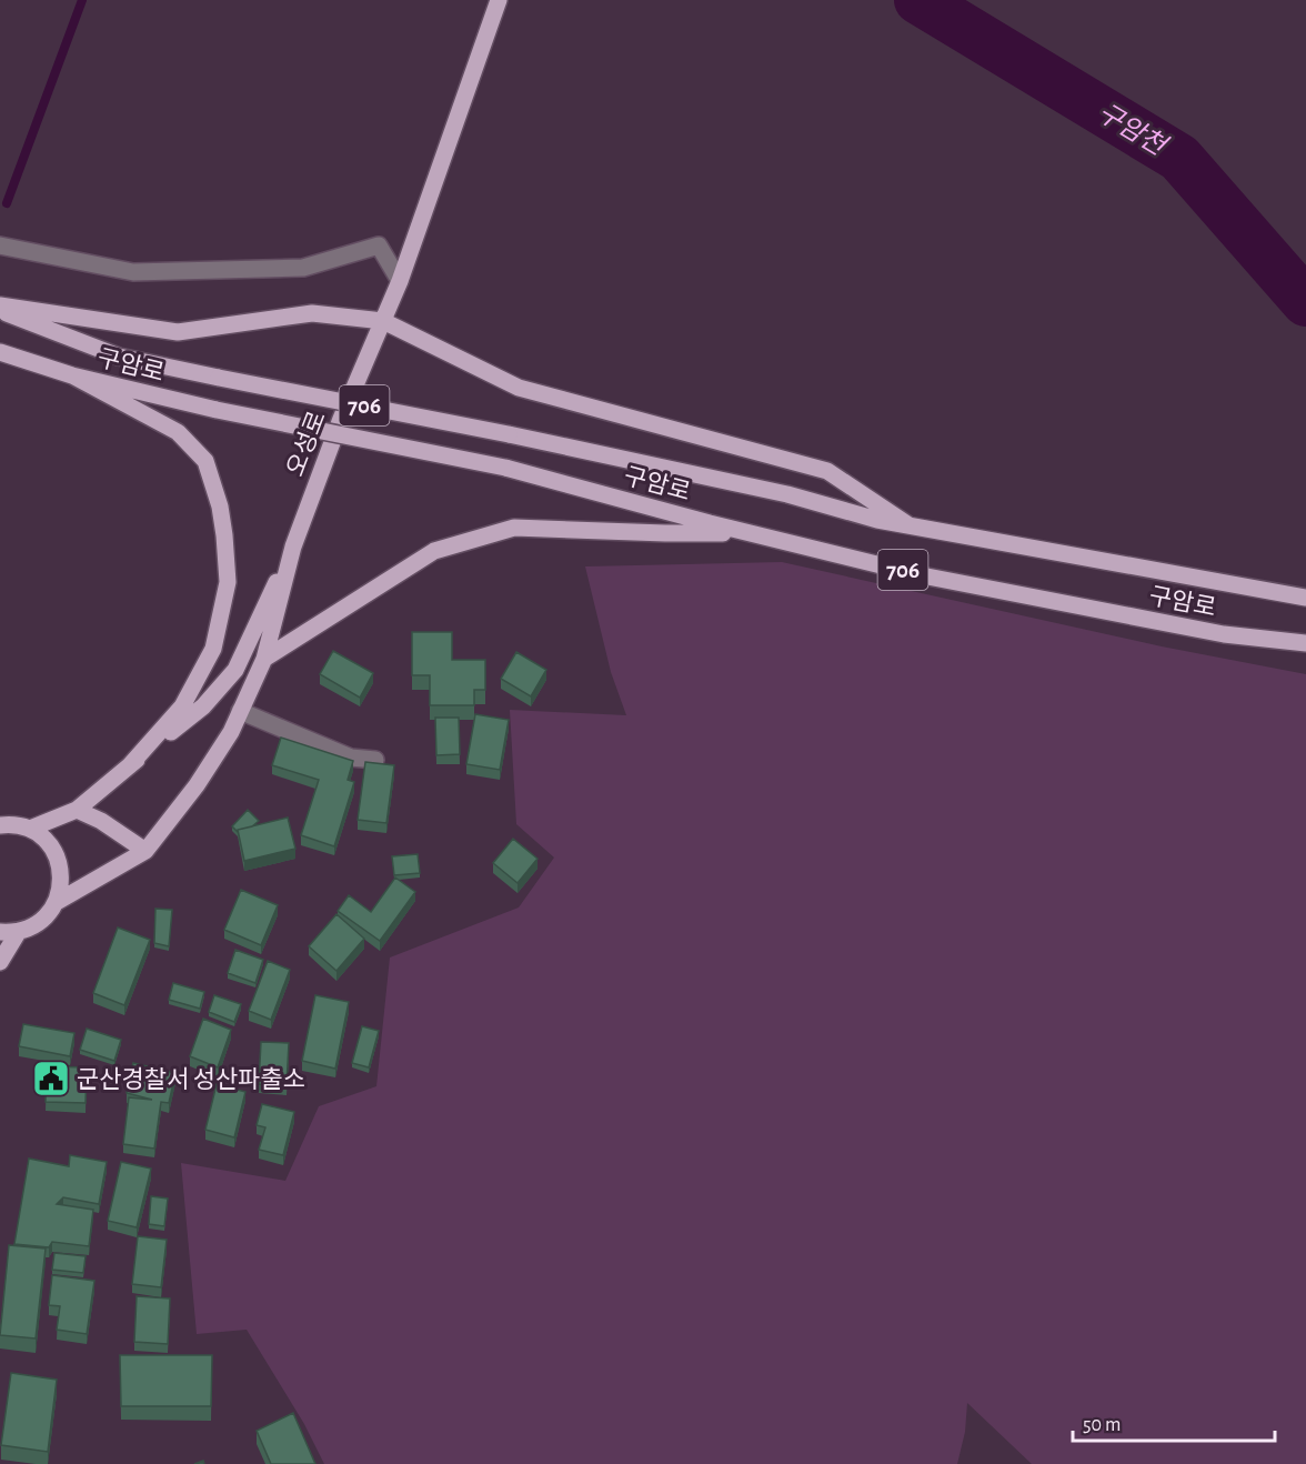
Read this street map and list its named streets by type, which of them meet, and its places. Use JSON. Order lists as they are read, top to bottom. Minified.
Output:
{"streets":{"main road":["구암로","706","오성로"]},"water":["구암천"],"places":{"public building":["군산경찰서 성산파출소"]},"scale_bar":"50 m"}
